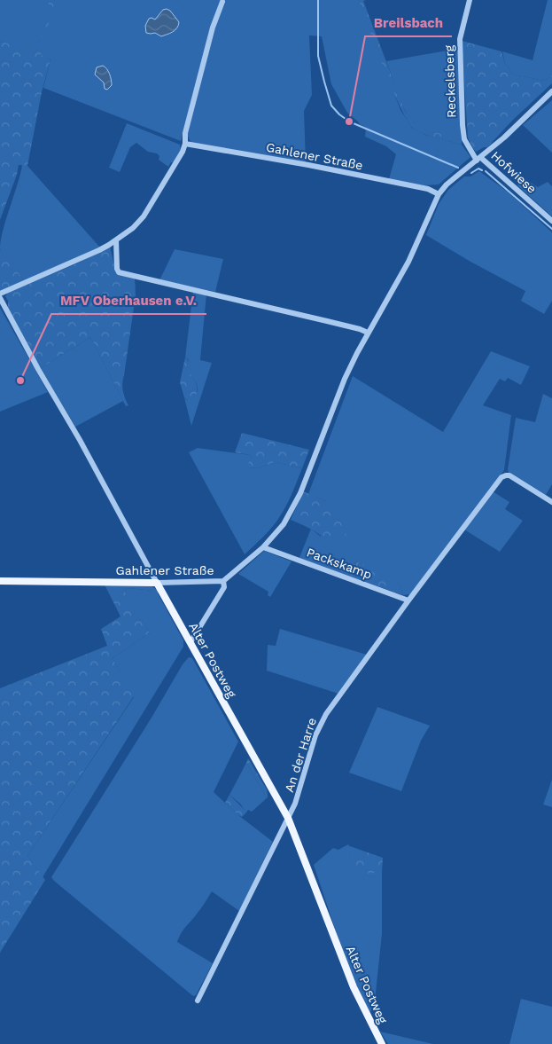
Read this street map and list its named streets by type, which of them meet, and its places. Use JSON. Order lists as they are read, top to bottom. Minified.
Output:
{"streets":{"main road":["Gahlener Straße","Alter Postweg"],"street":["Reckelsberg","Hofwiese","Packskamp","An der Harre"]},"crossings":[["Reckelsberg","Gahlener Straße"],["Reckelsberg","Hofwiese"],["Gahlener Straße","Hofwiese"],["Gahlener Straße","Packskamp"],["Gahlener Straße","Alter Postweg"],["Packskamp","An der Harre"],["Alter Postweg","An der Harre"]],"places":["Breilsbach","MFV Oberhausen e.V."]}
